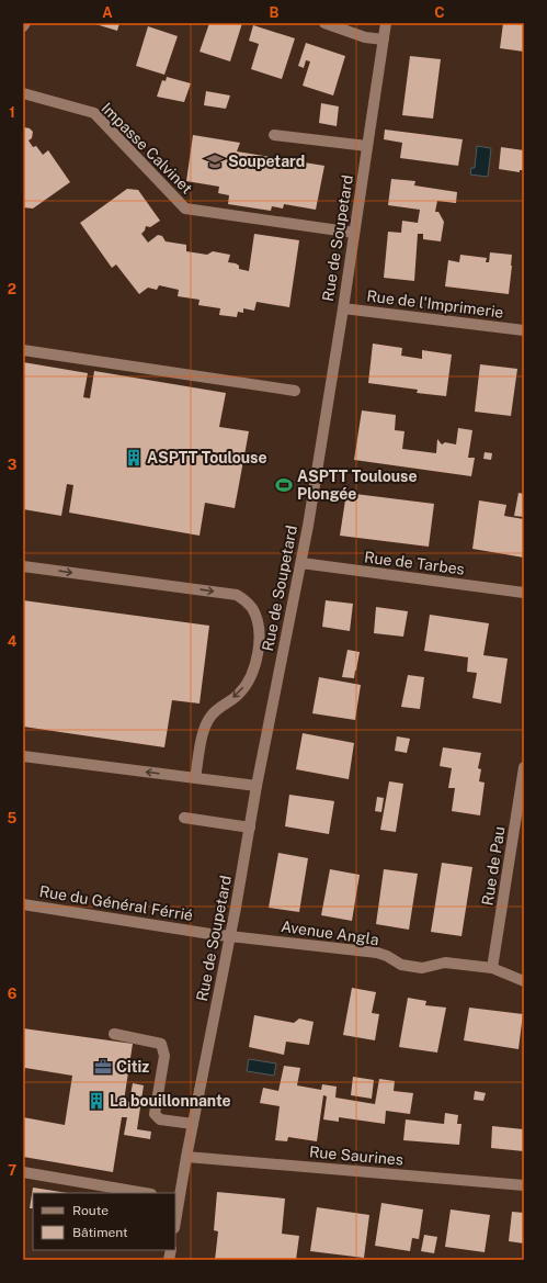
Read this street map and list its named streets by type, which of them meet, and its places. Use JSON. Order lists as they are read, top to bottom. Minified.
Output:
{"streets":{"street":["Impasse Calvinet","Rue de Soupetard","Rue de l'Imprimerie","Rue de Tarbes","Rue de Pau","Rue du Général Férrié","Avenue Angla","Rue Saurines"]},"crossings":[["Impasse Calvinet","Rue de Soupetard"],["Rue de Soupetard","Rue de l'Imprimerie"],["Rue de Soupetard","Rue de Tarbes"],["Rue de Soupetard","Rue du Général Férrié"],["Rue de Soupetard","Avenue Angla"],["Rue de Soupetard","Rue Saurines"],["Rue de Pau","Avenue Angla"],["Rue du Général Férrié","Avenue Angla"]],"places":{"school or university":["Soupetard"],"building":["ASPTT Toulouse","La bouillonnante"],"sports":["ASPTT Toulouse Plongée"],"office":["Citiz"]},"legend":["Route","Bâtiment"],"grid":{"columns":["A","B","C"],"rows":["1","2","3","4","5","6","7"]}}
